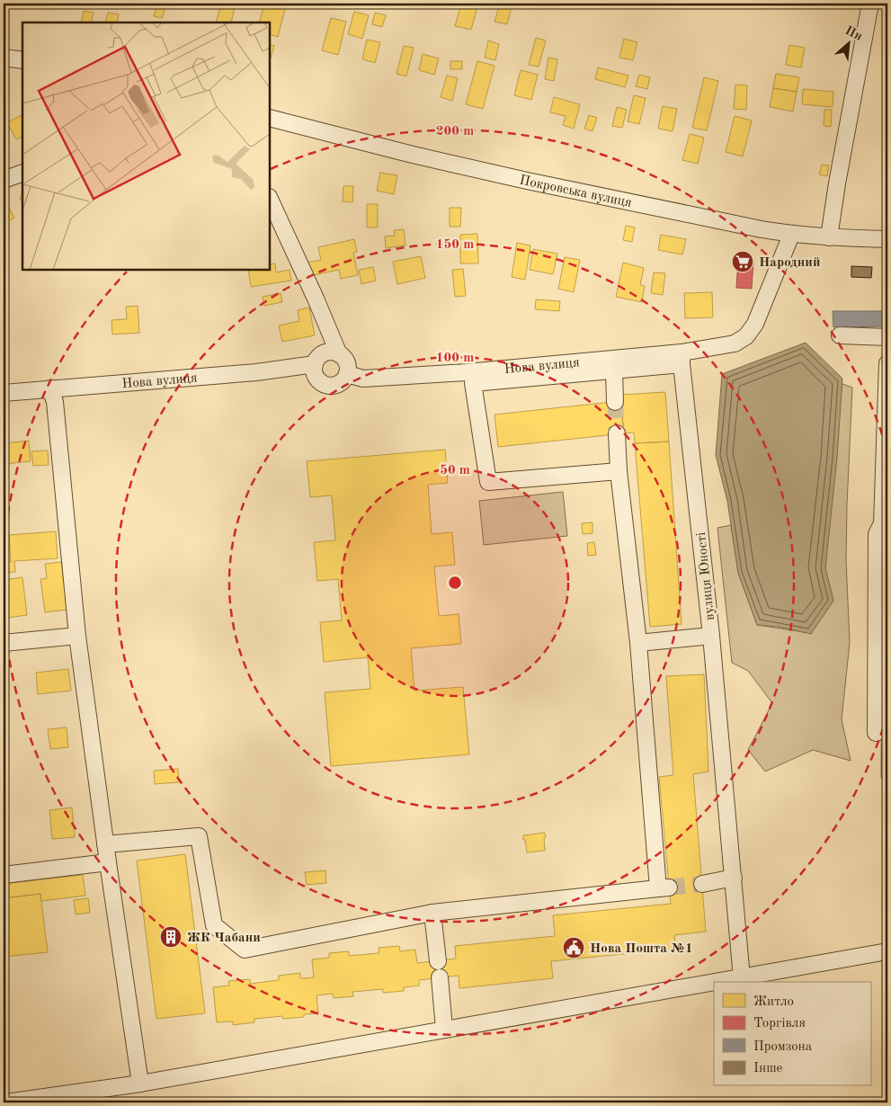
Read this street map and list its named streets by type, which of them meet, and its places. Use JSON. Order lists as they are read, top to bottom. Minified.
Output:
{"streets":{"street":["Покровська вулиця","Нова вулиця","вулиця Юності"]},"crossings":[["Нова вулиця","вулиця Юності"]],"places":{"supermarket":["Народний"],"building":["ЖК Чабани"],"public building":["Нова Пошта №1"]},"legend":["Житло","Торгівля","Промзона","Інше"],"north":"top right","rings":["200 m","150 m","100 m","50 m"]}
